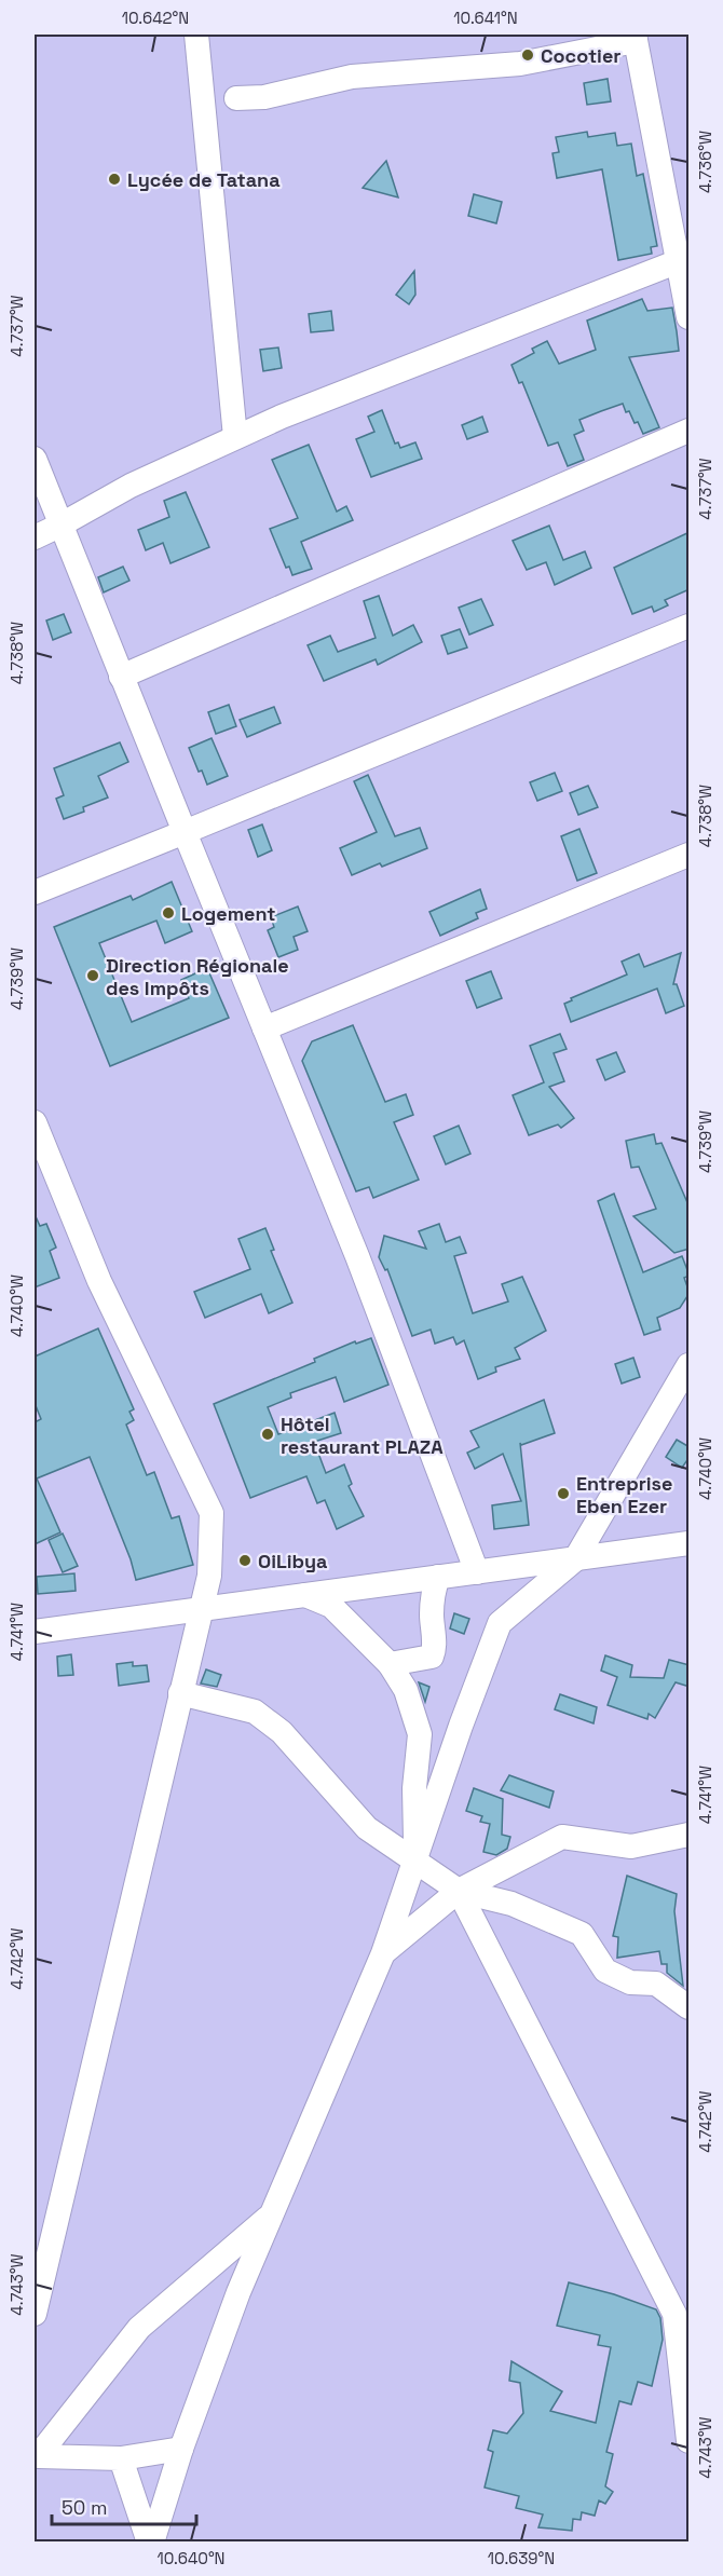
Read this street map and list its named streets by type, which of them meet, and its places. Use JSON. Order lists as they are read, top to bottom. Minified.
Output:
{"places":["Cocotier","Lycée de Tatana","Logement","Direction Régionale des Impôts","Hôtel restaurant PLAZA","Entreprise Eben Ezer","OiLibya"],"scale_bar":"50 m","coordinates":["10.642°N","10.641°N","4.736°W","4.737°W","4.738°W","4.739°W","4.740°W","4.741°W","4.742°W","4.743°W","10.640°N","10.639°N"]}
